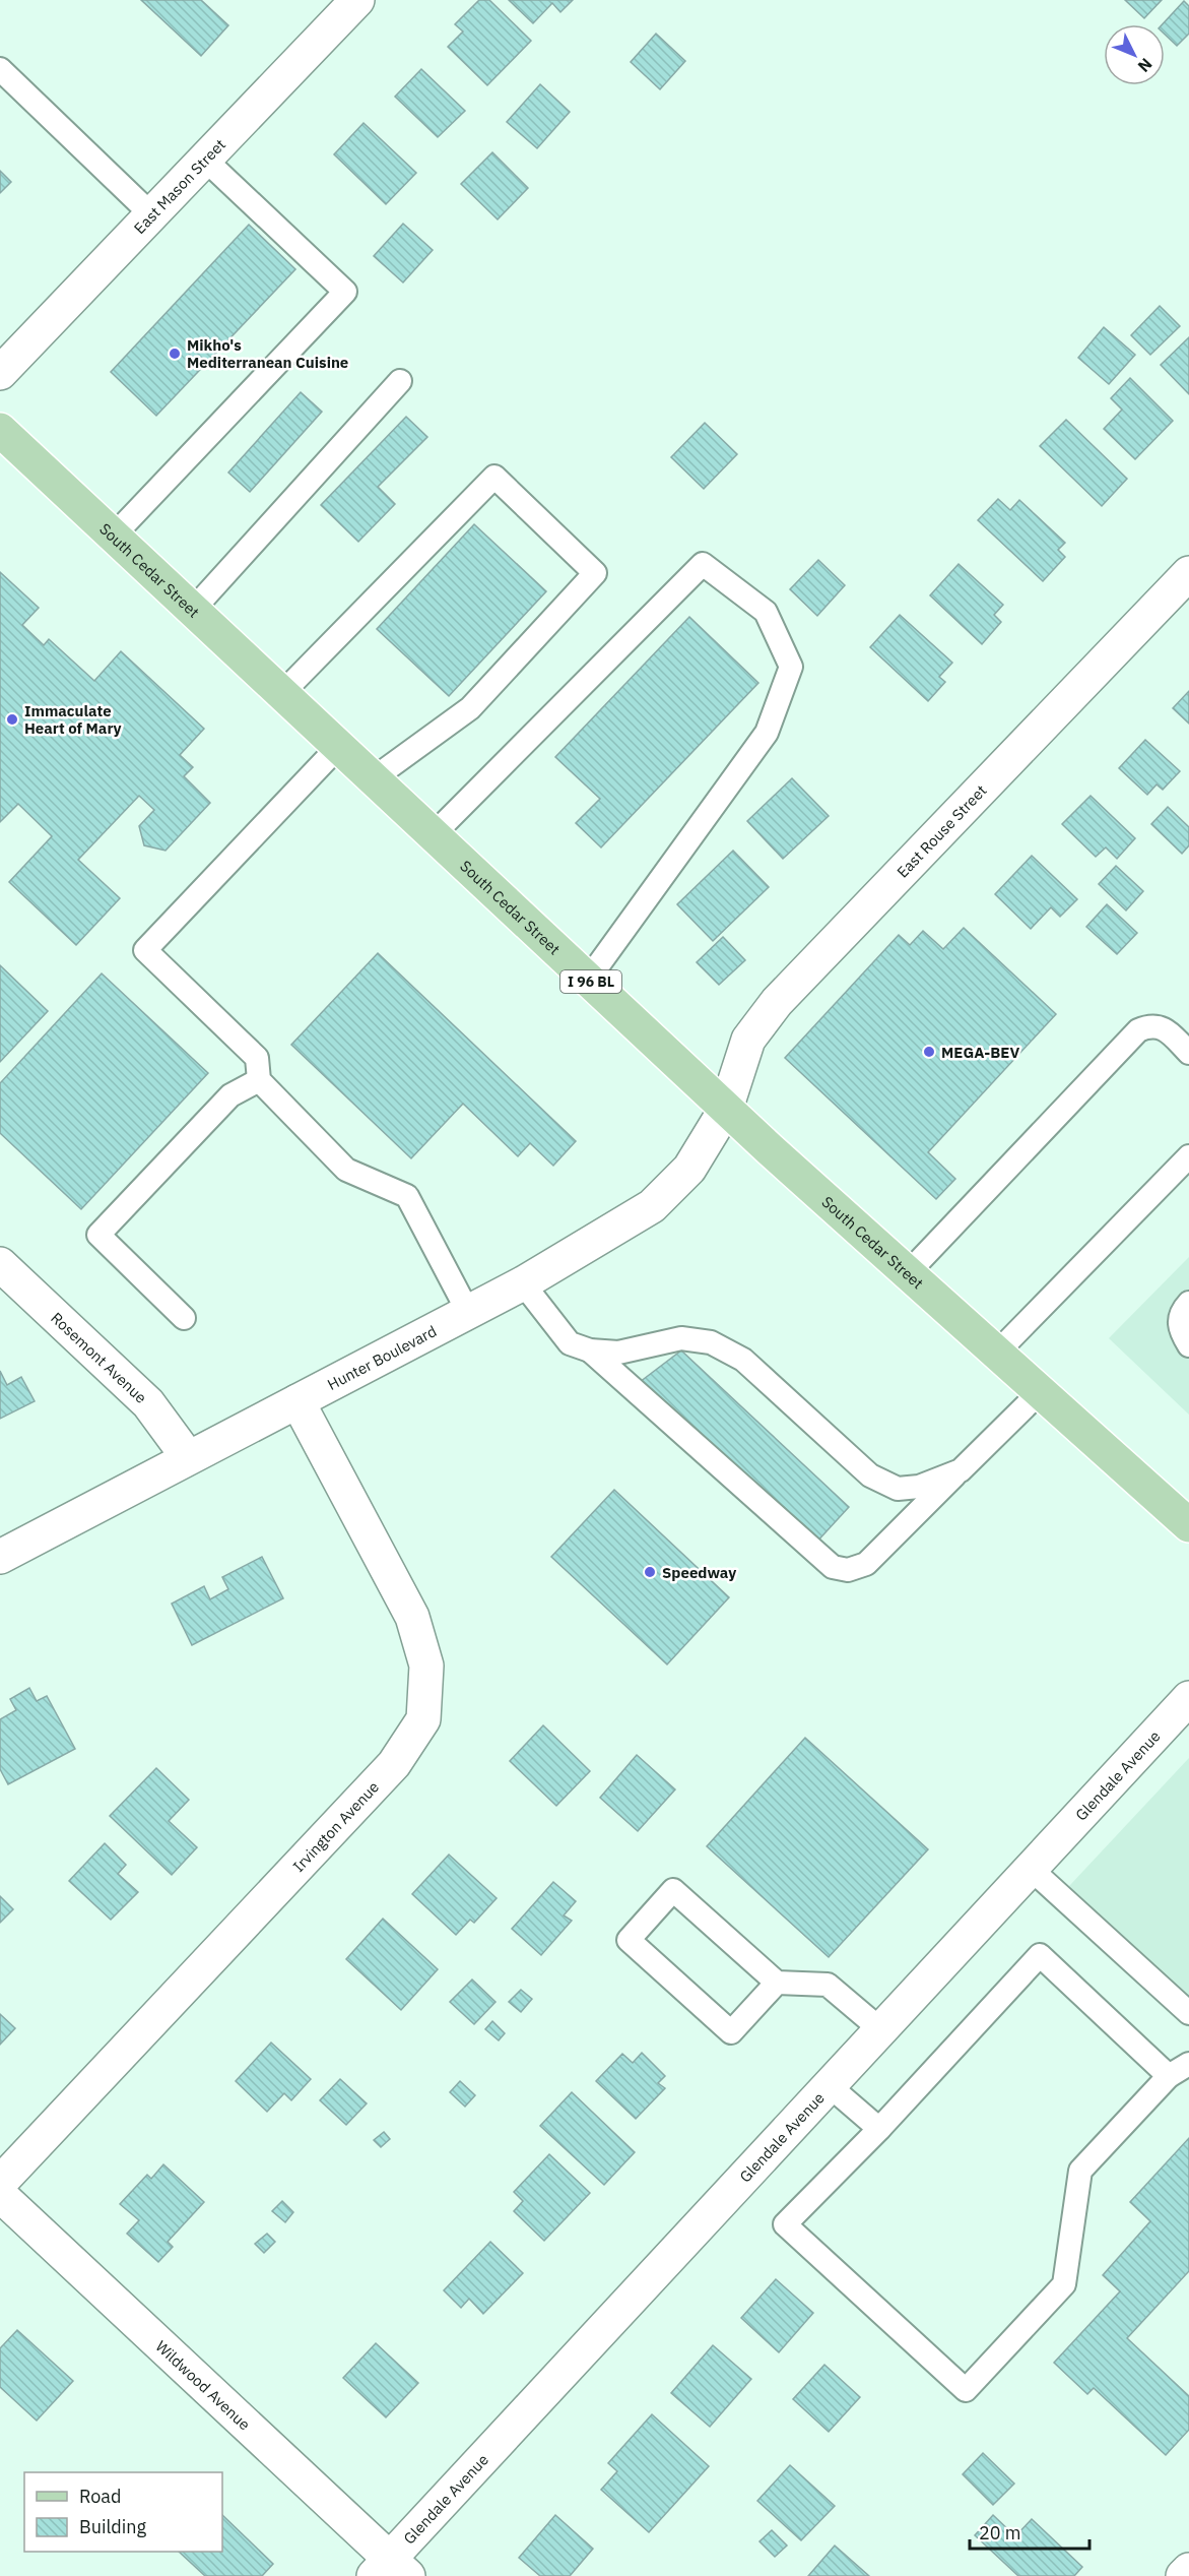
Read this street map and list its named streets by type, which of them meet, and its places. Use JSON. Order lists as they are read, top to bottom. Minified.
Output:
{"streets":{"main road":["South Cedar Street","I 96 BL"],"street":["East Mason Street","East Rouse Street","Rosemont Avenue","Hunter Boulevard","Glendale Avenue","Irvington Avenue","Wildwood Avenue"]},"crossings":[["South Cedar Street","East Rouse Street"],["South Cedar Street","Hunter Boulevard"],["East Rouse Street","Hunter Boulevard"],["Rosemont Avenue","Hunter Boulevard"],["Hunter Boulevard","Irvington Avenue"],["Glendale Avenue","Wildwood Avenue"]],"places":["Mikho's Mediterranean Cuisine","Immaculate Heart of Mary","MEGA-BEV","Speedway"],"legend":["Road","Building"],"scale_bar":"20 m","north":"bottom right"}
